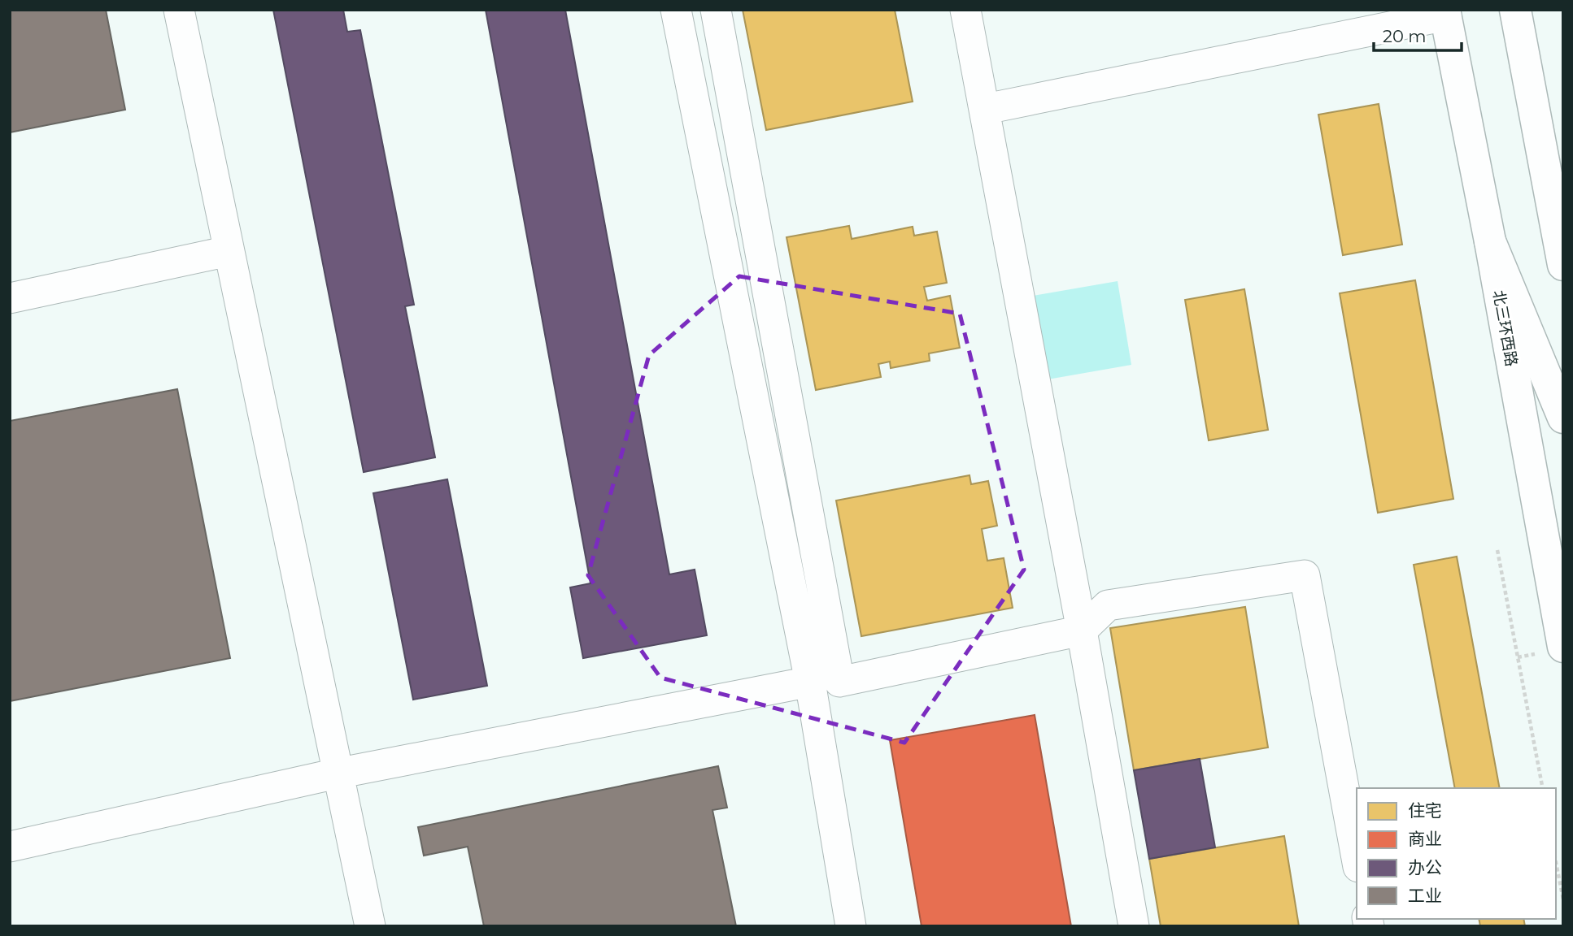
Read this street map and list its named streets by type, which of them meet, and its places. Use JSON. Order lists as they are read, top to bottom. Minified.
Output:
{"streets":{"main road":["北三环西路"]},"legend":["住宅","商业","办公","工业"],"scale_bar":"20 m"}
